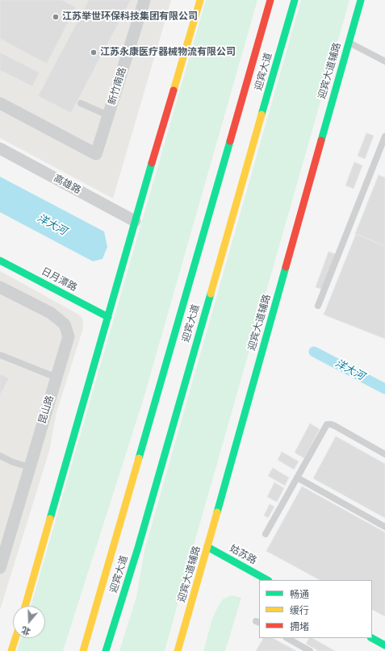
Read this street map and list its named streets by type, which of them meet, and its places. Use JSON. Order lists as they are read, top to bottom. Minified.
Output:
{"streets":{"main road":["迎宾大道辅路","迎宾大道","日月潭路","姑苏路"],"street":["新竹南路","高雄路","昆山路"]},"crossings":[["迎宾大道辅路","姑苏路"]],"water":["洋大河"],"places":["江苏举世环保科技集团有限公司","江苏永康医疗器械物流有限公司"],"legend":["畅通","缓行","拥堵"],"north":"bottom"}
